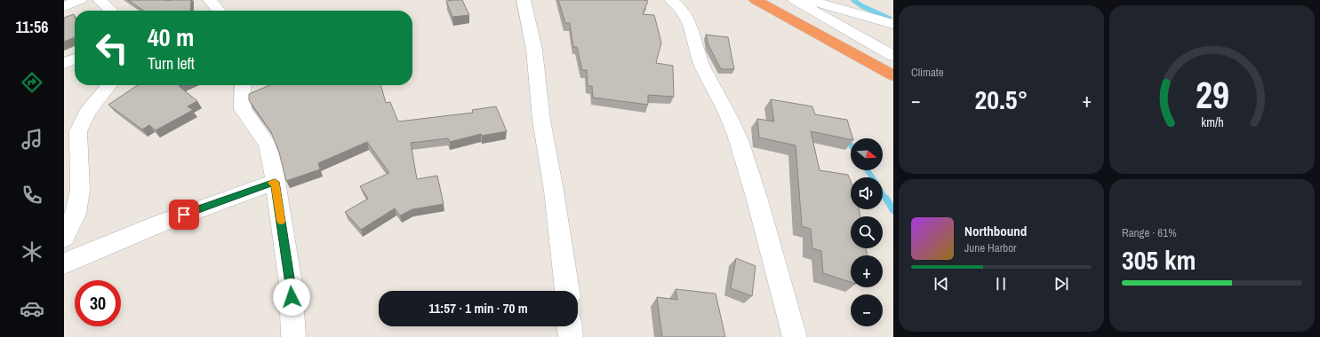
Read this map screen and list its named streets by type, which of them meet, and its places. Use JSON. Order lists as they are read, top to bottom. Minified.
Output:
{"north":"right","page":{"tabs":"11:56","tile":["Climate",["Range · 61%","305 km"]],"turn":["40 m","Turn left"],"heat":["−","20.5°","+"],"map_buttons":["+","−"],"song":["Northbound","June Harbor"],"limit":"30","trip":"11:57 · 1 min · 70 m","gauge":["29","km/h"]}}
